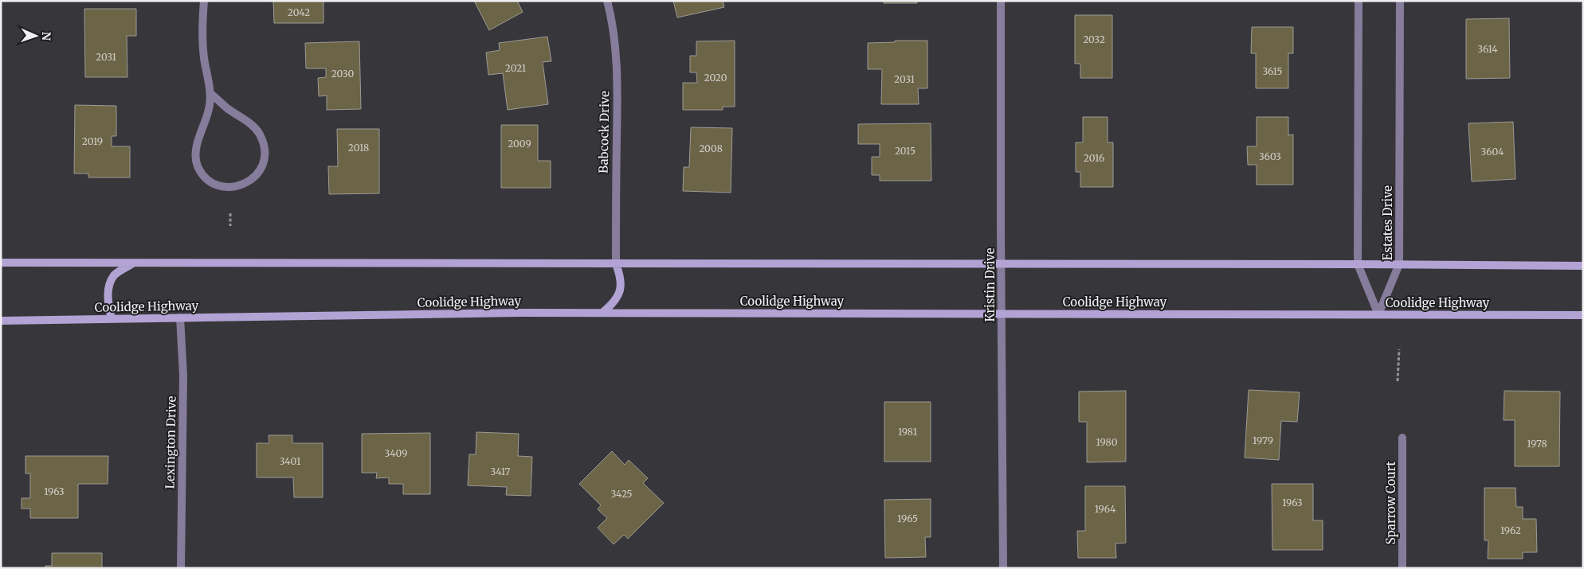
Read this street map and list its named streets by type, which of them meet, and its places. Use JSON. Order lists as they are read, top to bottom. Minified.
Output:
{"streets":{"main road":["Coolidge Highway"],"street":["Babcock Drive","Estates Drive","Kristin Drive","Lexington Drive","Sparrow Court"]},"crossings":[["Estates Drive","Coolidge Highway"],["Kristin Drive","Coolidge Highway"],["Coolidge Highway","Lexington Drive"]],"house_numbers":["2042","2032","3614","2031","2021","3615","2030","2020","2031","2019","2009","2018","2008","2015","3604","3603","2016","1981","1979","1980","1978","3409","3401","3417","1963","3425","1963","1964","1965","1962"],"north":"right"}
